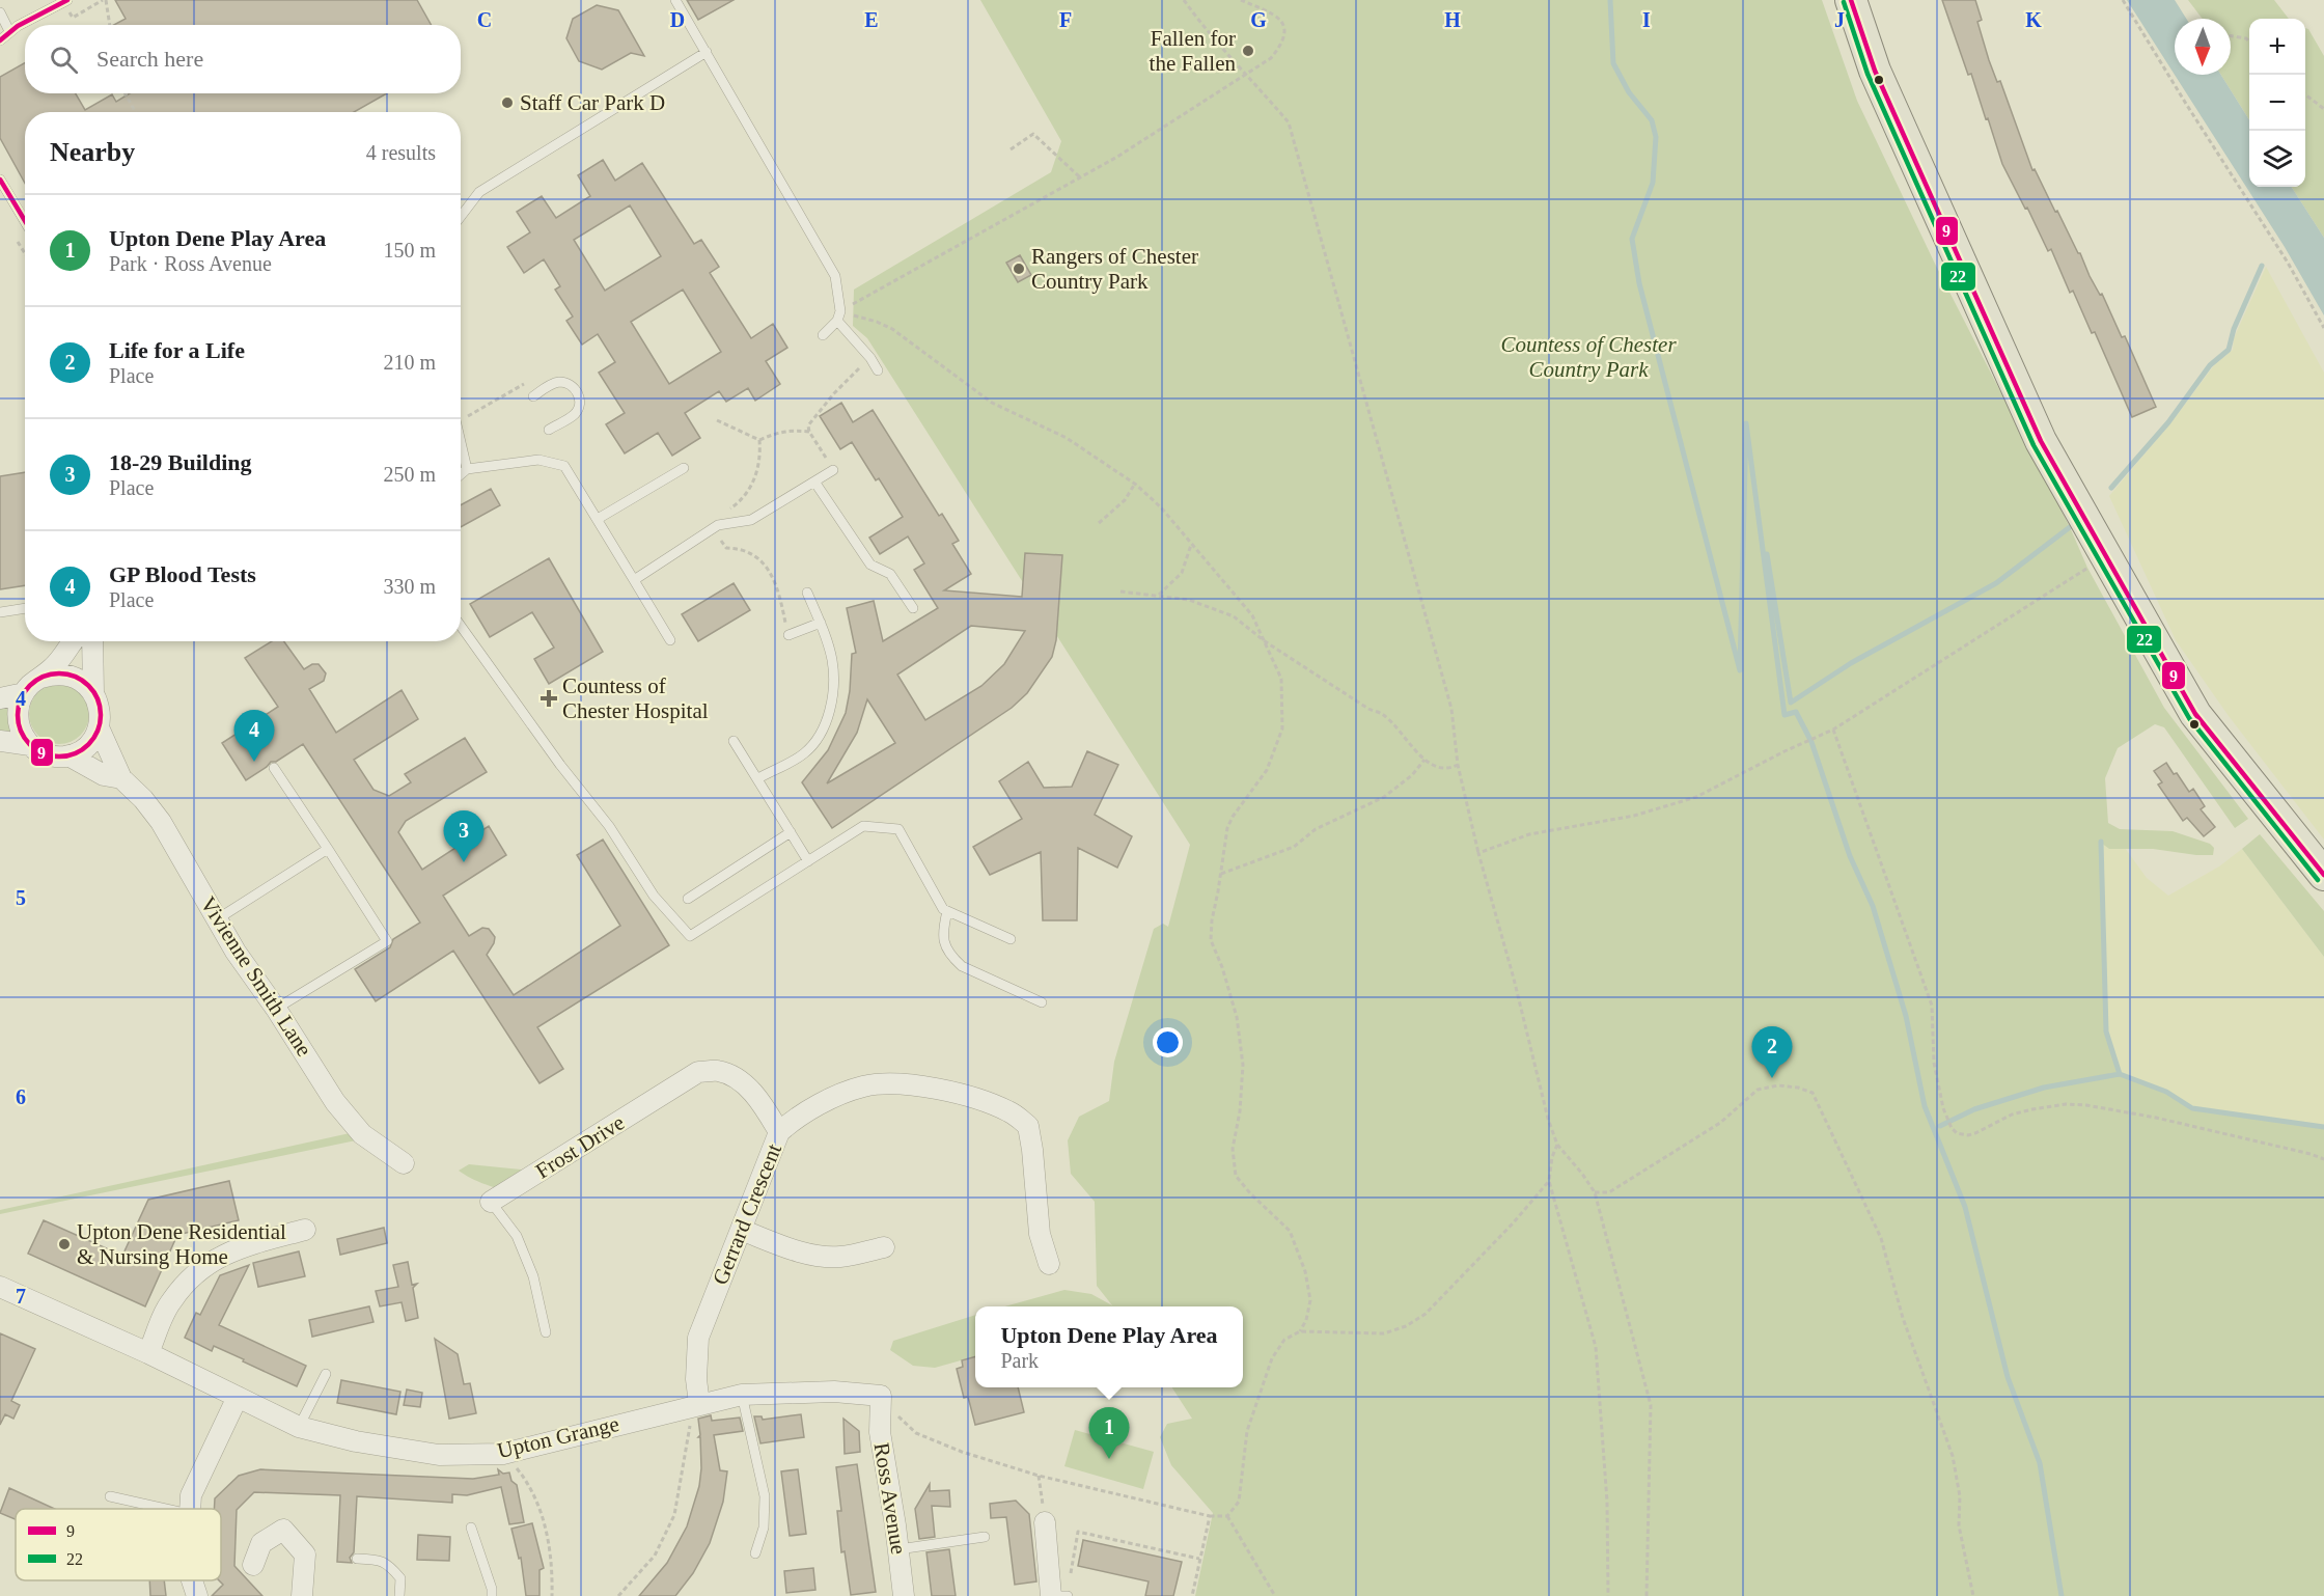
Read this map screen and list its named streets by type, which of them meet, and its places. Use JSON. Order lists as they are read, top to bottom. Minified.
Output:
{"streets":{"street":["Vivienne Smith Lane","Frost Drive","Gerrard Crescent","Upton Grange","Ross Avenue"]},"crossings":[["Frost Drive","Gerrard Crescent"],["Gerrard Crescent","Upton Grange"],["Upton Grange","Ross Avenue"]],"parks":["Countess of Chester Country Park"],"places":{"other":["Fallen for the Fallen","Staff Car Park D","Rangers of Chester Country Park","Upton Dene Residential & Nursing Home"],"health":["Countess of Chester Hospital"]},"lines":["transit line 9","transit line 22"],"legend":["9","22"],"north":"bottom","page":{"map_buttons":["+","−"],"search":"Search here","heading":["Nearby","4 results"],"list":[{"mark":"1","name":"Upton Dene Play Area","note":"Park · Ross Avenue","value":"150 m"},{"mark":"2","name":"Life for a Life","note":"Place","value":"210 m"},{"mark":"3","name":"18-29 Building","note":"Place","value":"250 m"},{"mark":"4","name":"GP Blood Tests","note":"Place","value":"330 m"}],"pins":["4","3","2","1"],"popup":["Upton Dene Play Area","Park"]},"grid":{"columns":["C","D","E","F","G","H","I","J","K"],"rows":["4","5","6","7"]}}
